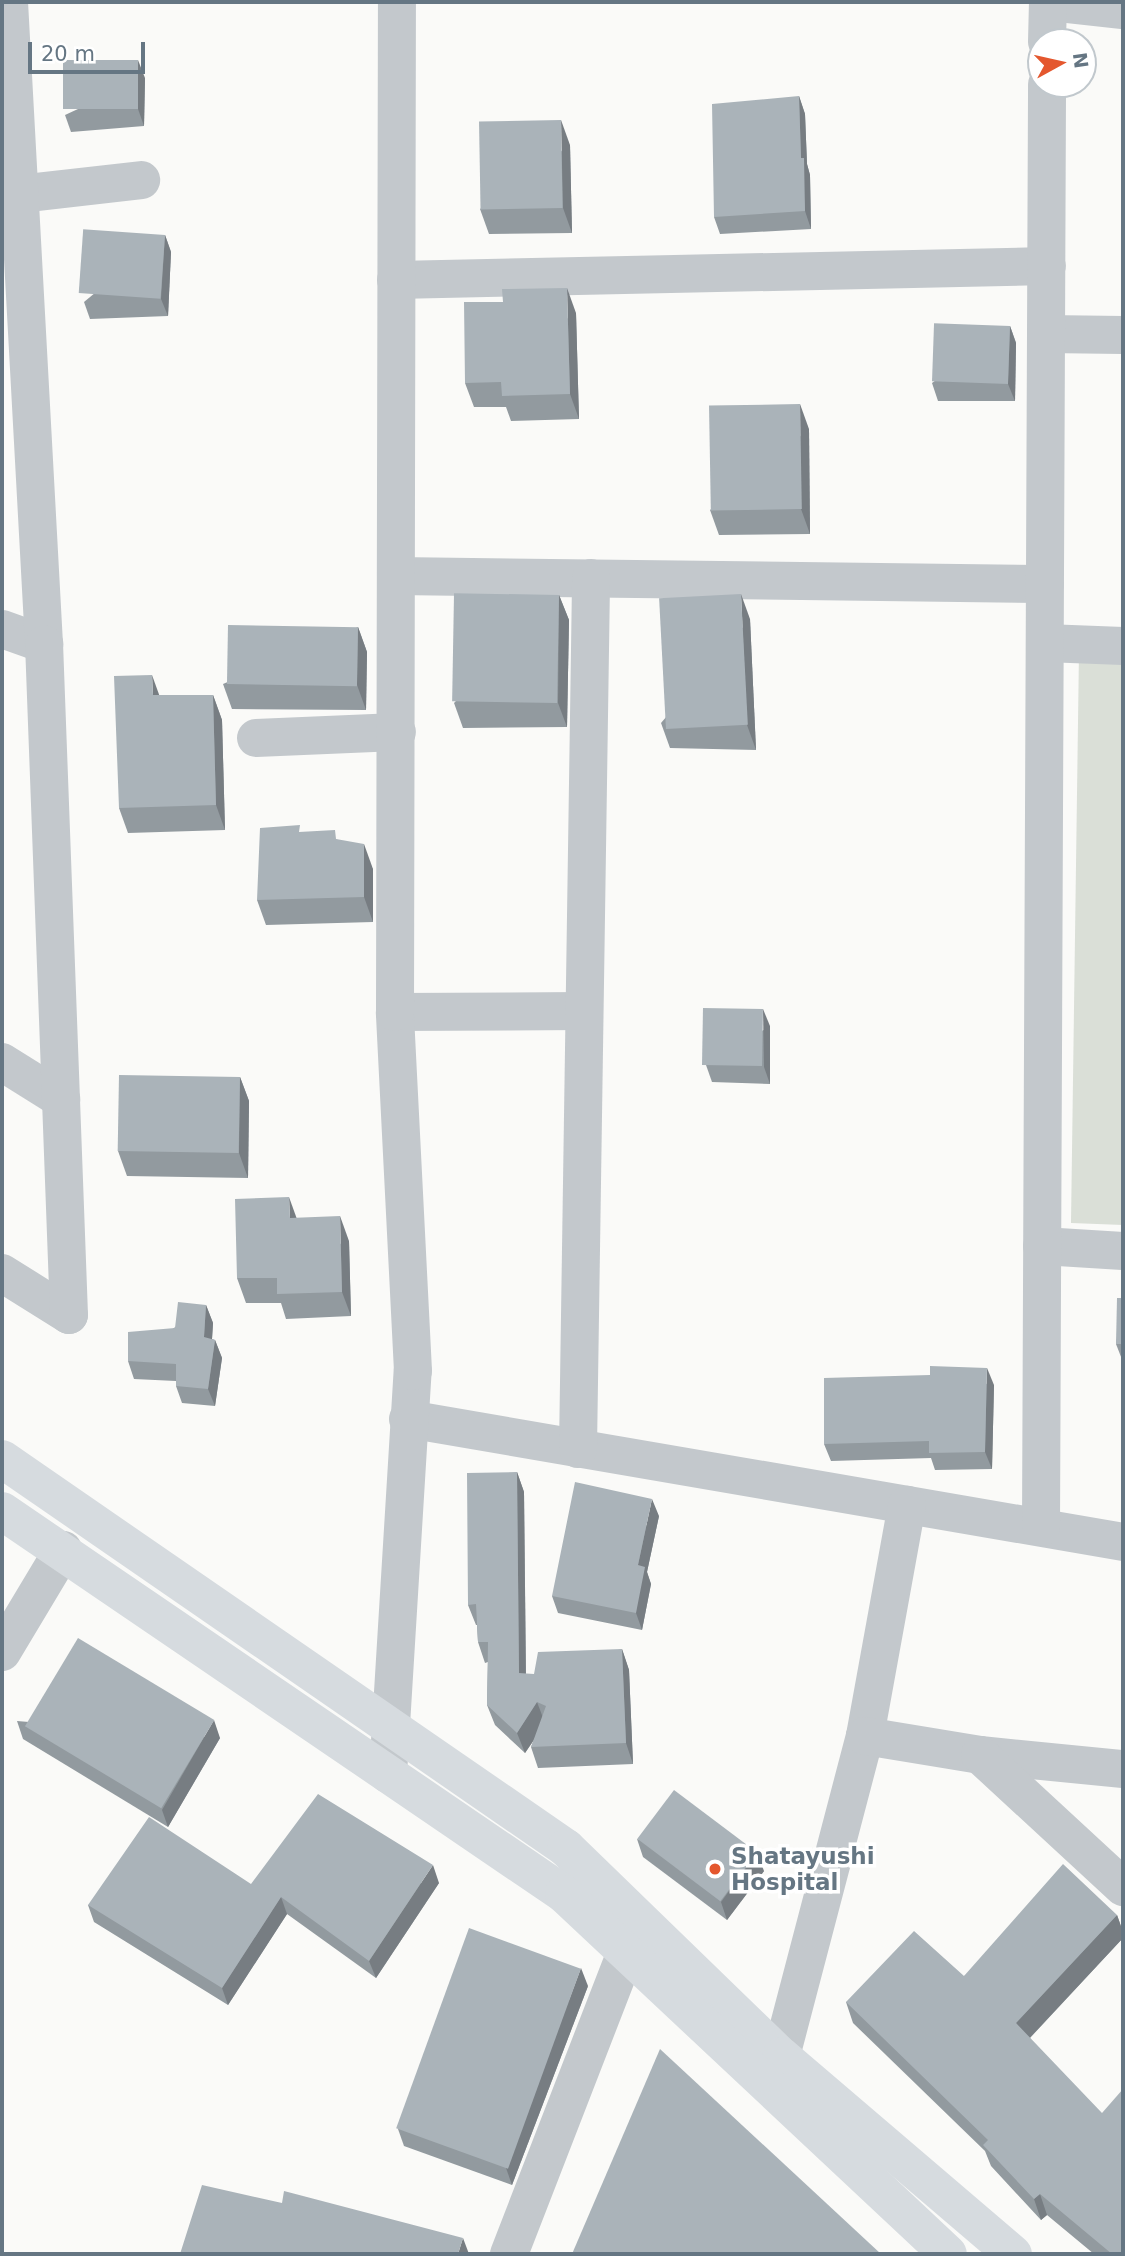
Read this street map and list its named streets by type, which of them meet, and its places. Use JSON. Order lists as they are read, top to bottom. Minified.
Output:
{"places":["Shatayushi Hospital"],"scale_bar":"20 m","north":"right"}
